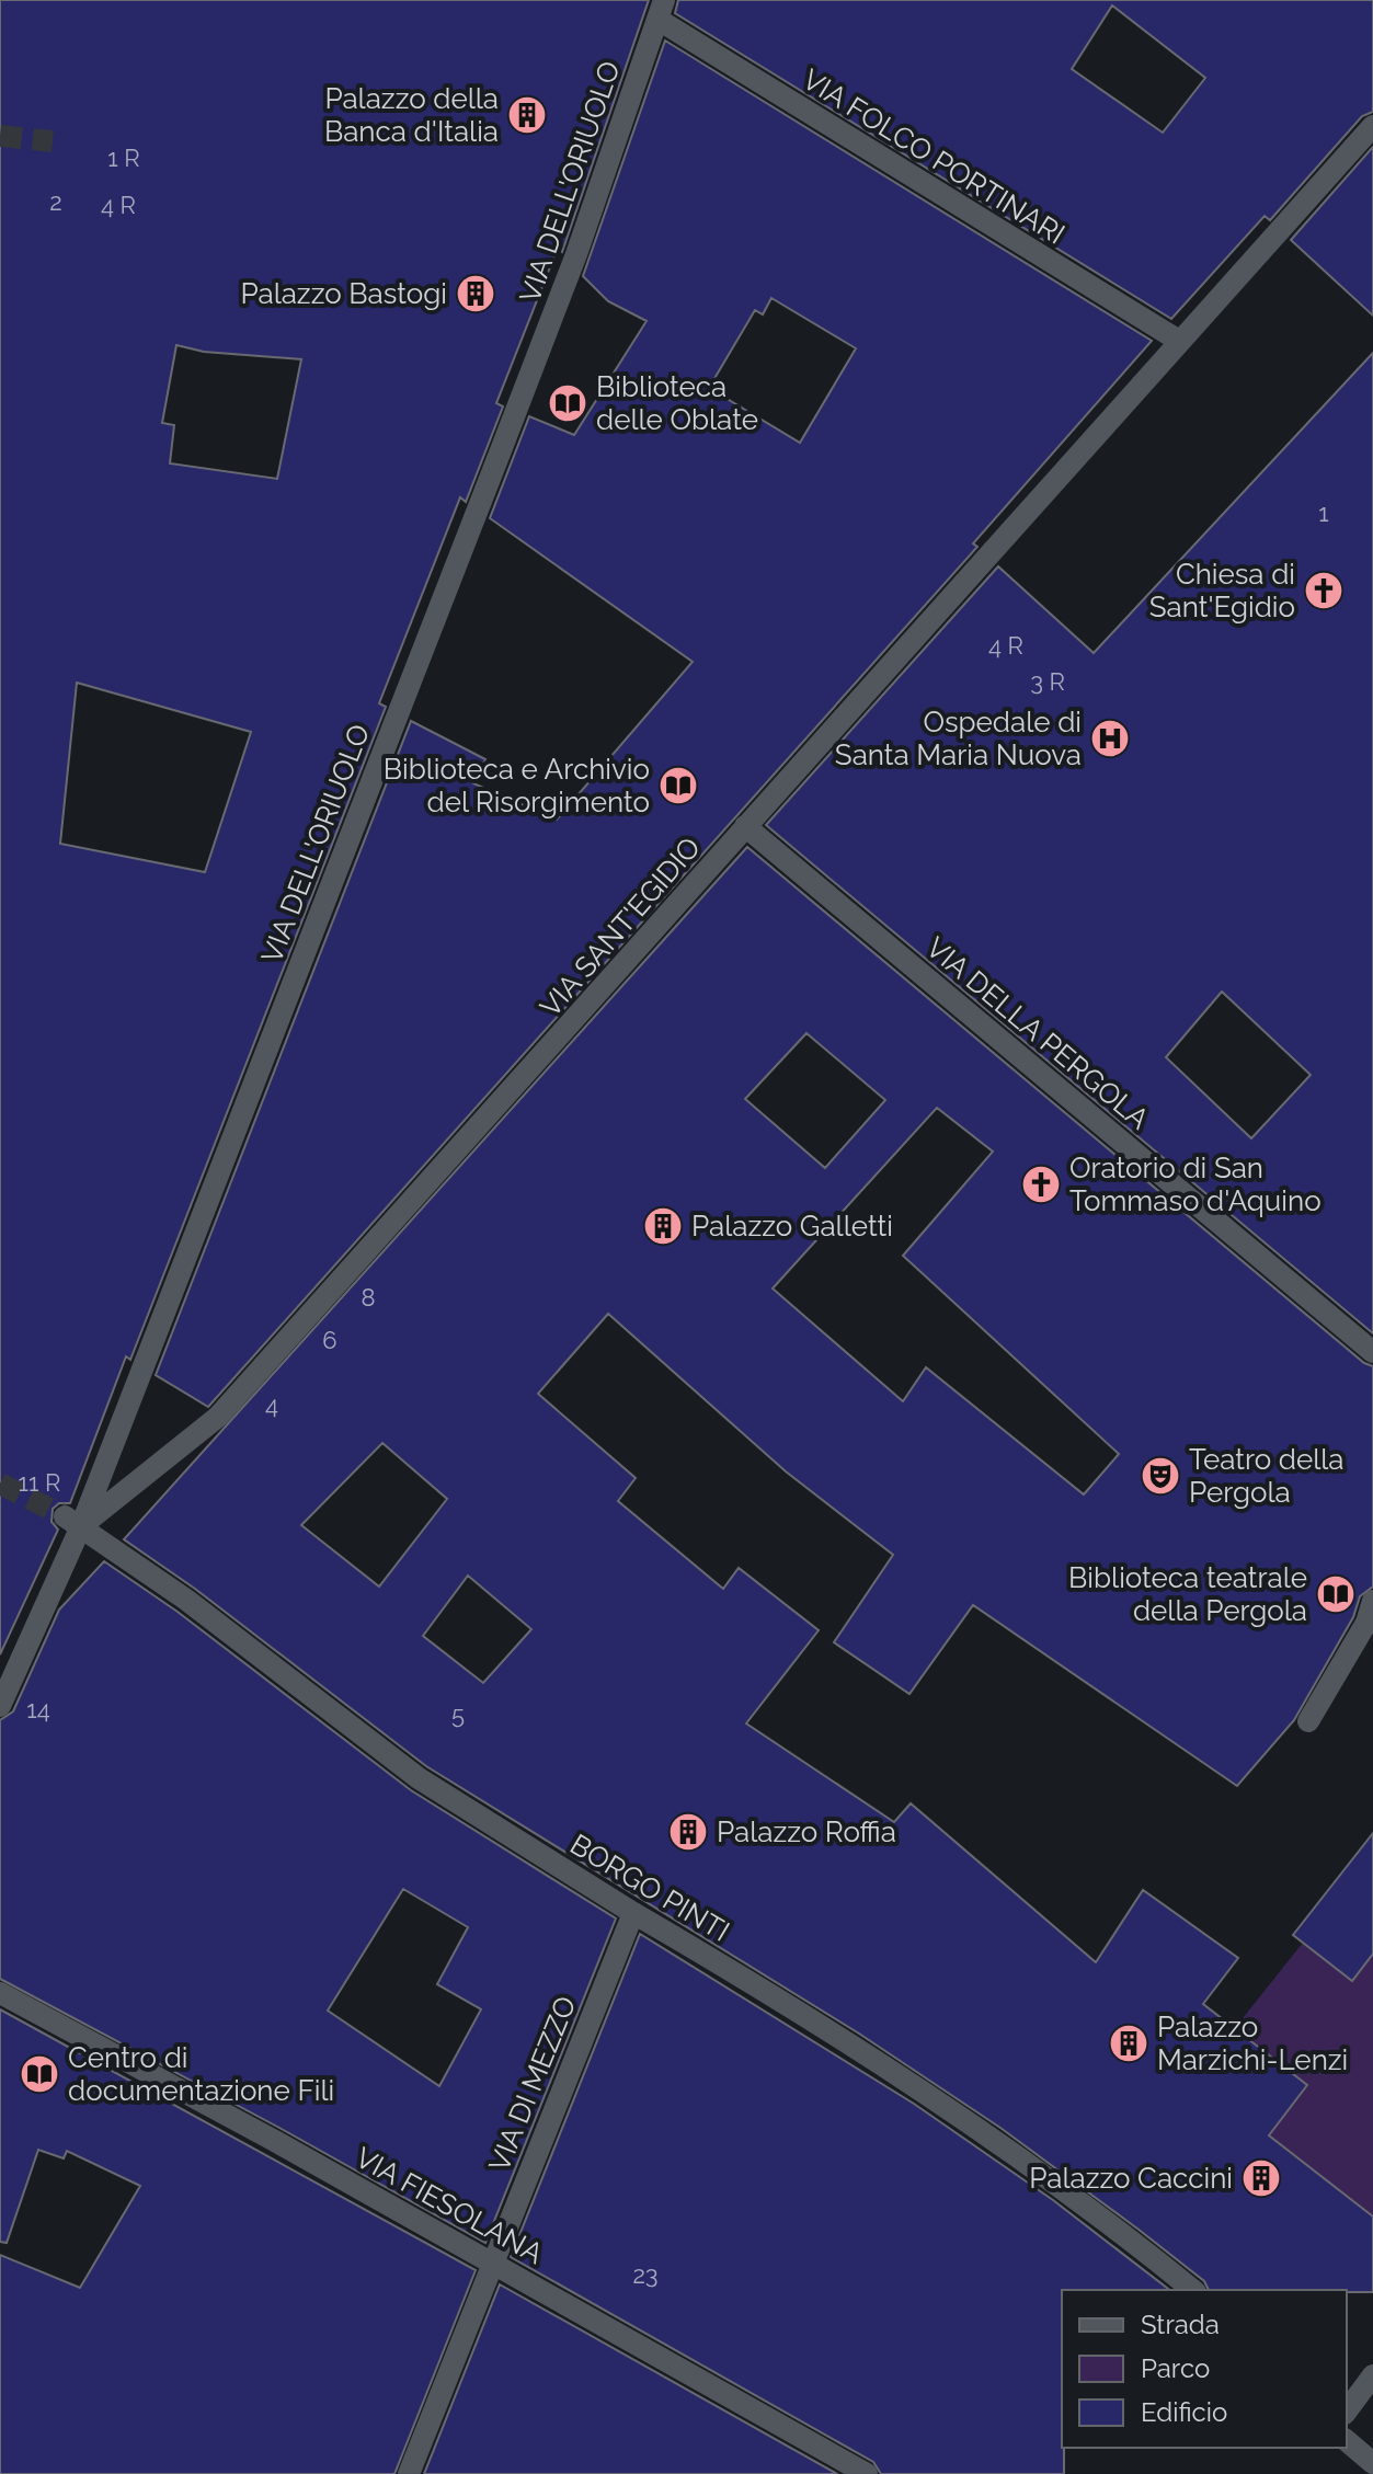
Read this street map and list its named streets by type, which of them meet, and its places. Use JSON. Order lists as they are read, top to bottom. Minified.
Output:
{"streets":{"street":["VIA FOLCO PORTINARI","VIA DELL'ORIUOLO","VIA SANT'EGIDIO","VIA DELLA PERGOLA","BORGO PINTI","VIA DI MEZZO","VIA FIESOLANA"]},"crossings":[["VIA FOLCO PORTINARI","VIA DELL'ORIUOLO"],["VIA FOLCO PORTINARI","VIA SANT'EGIDIO"],["VIA DELL'ORIUOLO","VIA SANT'EGIDIO"],["VIA DELL'ORIUOLO","BORGO PINTI"],["VIA SANT'EGIDIO","VIA DELLA PERGOLA"],["VIA SANT'EGIDIO","BORGO PINTI"],["BORGO PINTI","VIA DI MEZZO"],["VIA DI MEZZO","VIA FIESOLANA"]],"places":{"building":["Palazzo della Banca d'Italia","Palazzo Bastogi","Palazzo Galletti","Palazzo Roffia","Palazzo Marzichi-Lenzi","Palazzo Caccini"],"library":["Biblioteca delle Oblate","Biblioteca e Archivio del Risorgimento","Biblioteca teatrale della Pergola","Centro di documentazione Fili"],"church":["Chiesa di Sant'Egidio","Oratorio di San Tommaso d'Aquino"],"hospital":["Ospedale di Santa Maria Nuova"],"theatre":["Teatro della Pergola"]},"house_numbers":["1 R","2","4 R","1","4 R","3 R","8","6","4","11 R","14","5","23"],"legend":["Strada","Parco","Edificio"]}
